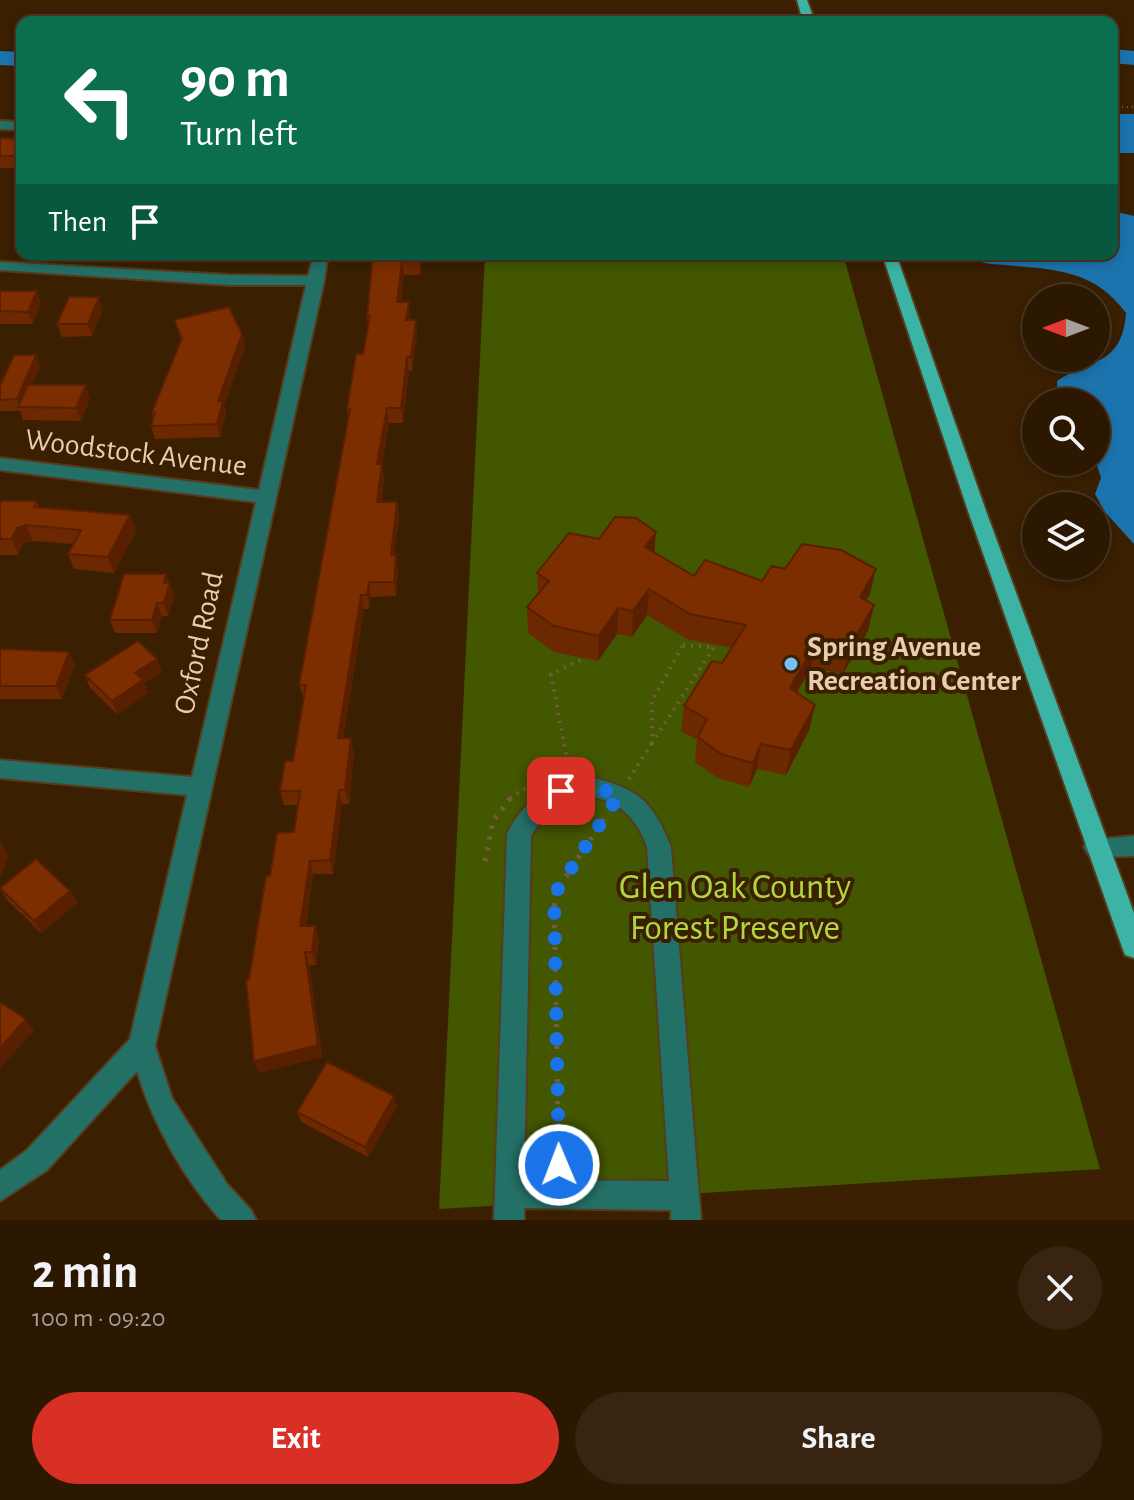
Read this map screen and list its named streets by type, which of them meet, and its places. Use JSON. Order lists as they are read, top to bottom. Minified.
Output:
{"streets":{"street":["Woodstock Avenue","Oxford Road"]},"crossings":[["Woodstock Avenue","Oxford Road"]],"parks":["Glen Oak County Forest Preserve"],"places":["Spring Avenue Recreation Center"],"north":"left","page":{"turn":["90 m","Turn left"],"then":"Then","heading":["2 min","100 m · 09:20"],"buttons":["Exit","Share"]}}
